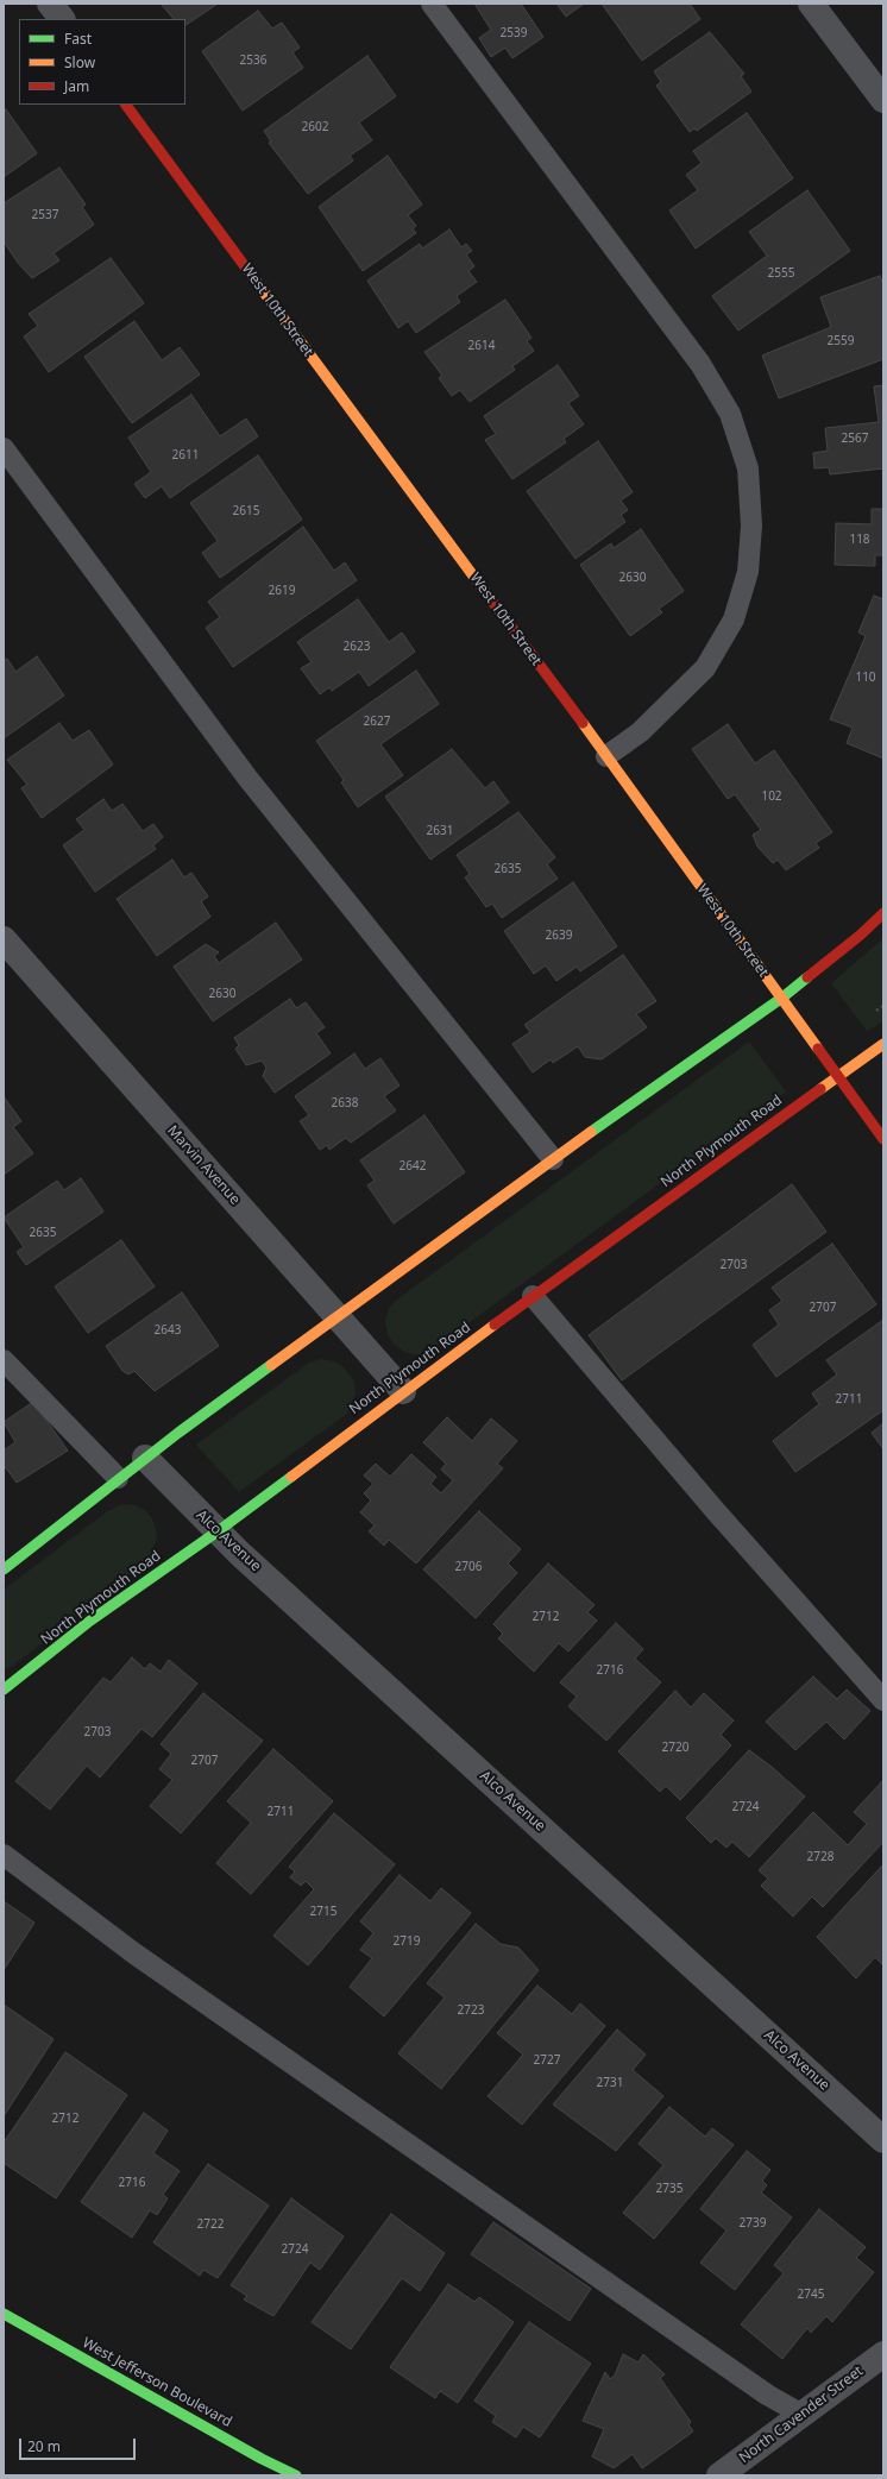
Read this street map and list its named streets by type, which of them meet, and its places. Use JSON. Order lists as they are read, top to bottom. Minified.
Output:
{"streets":{"street":["West 10th Street","North Plymouth Road","Marvin Avenue","Alco Avenue","West Jefferson Boulevard","North Cavender Street"]},"crossings":[["West 10th Street","North Plymouth Road"],["North Plymouth Road","Marvin Avenue"],["North Plymouth Road","Alco Avenue"]],"house_numbers":["2539","2536","2602","2537","2555","2559","2614","2567","2611","2615","118","2630","2619","2623","110","2627","102","2631","2635","2639","2630","2638","2642","2635","2703","2707","2643","2711","2706","2712","2716","2703","2720","2707","2724","2711","2728","2715","2719","2723","2727","2731","2712","2716","2735","2739","2722","2724","2745"],"legend":["Fast","Slow","Jam"],"scale_bar":"20 m"}
